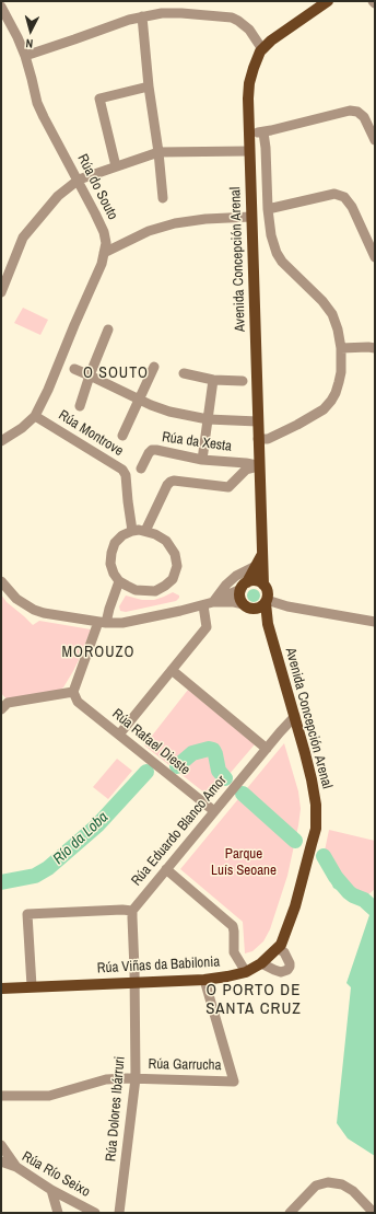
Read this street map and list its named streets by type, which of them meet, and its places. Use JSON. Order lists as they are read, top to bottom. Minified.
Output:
{"streets":{"main road":["Avenida Concepción Arenal","Rúa Viñas da Babilonia"],"street":["Rúa do Souto","Rúa Montrove","Rúa da Xesta","Rúa Rafael Dieste","Rúa Eduardo Blanco Amor","Rúa Garrucha","Rúa Dolores Ibárruri","Rúa Río Seixo"]},"crossings":[["Rúa do Souto","Rúa Montrove"],["Avenida Concepción Arenal","Rúa da Xesta"],["Avenida Concepción Arenal","Rúa Eduardo Blanco Amor"],["Avenida Concepción Arenal","Rúa Viñas da Babilonia"],["Rúa Rafael Dieste","Rúa Eduardo Blanco Amor"],["Rúa Viñas da Babilonia","Rúa Garrucha"],["Rúa Viñas da Babilonia","Rúa Dolores Ibárruri"],["Rúa Garrucha","Rúa Dolores Ibárruri"]],"districts":["O SOUTO","MOROUZO","O PORTO DE SANTA CRUZ"],"water":["Río da Loba"],"parks":["Parque Luís Seoane"],"north":"bottom"}
